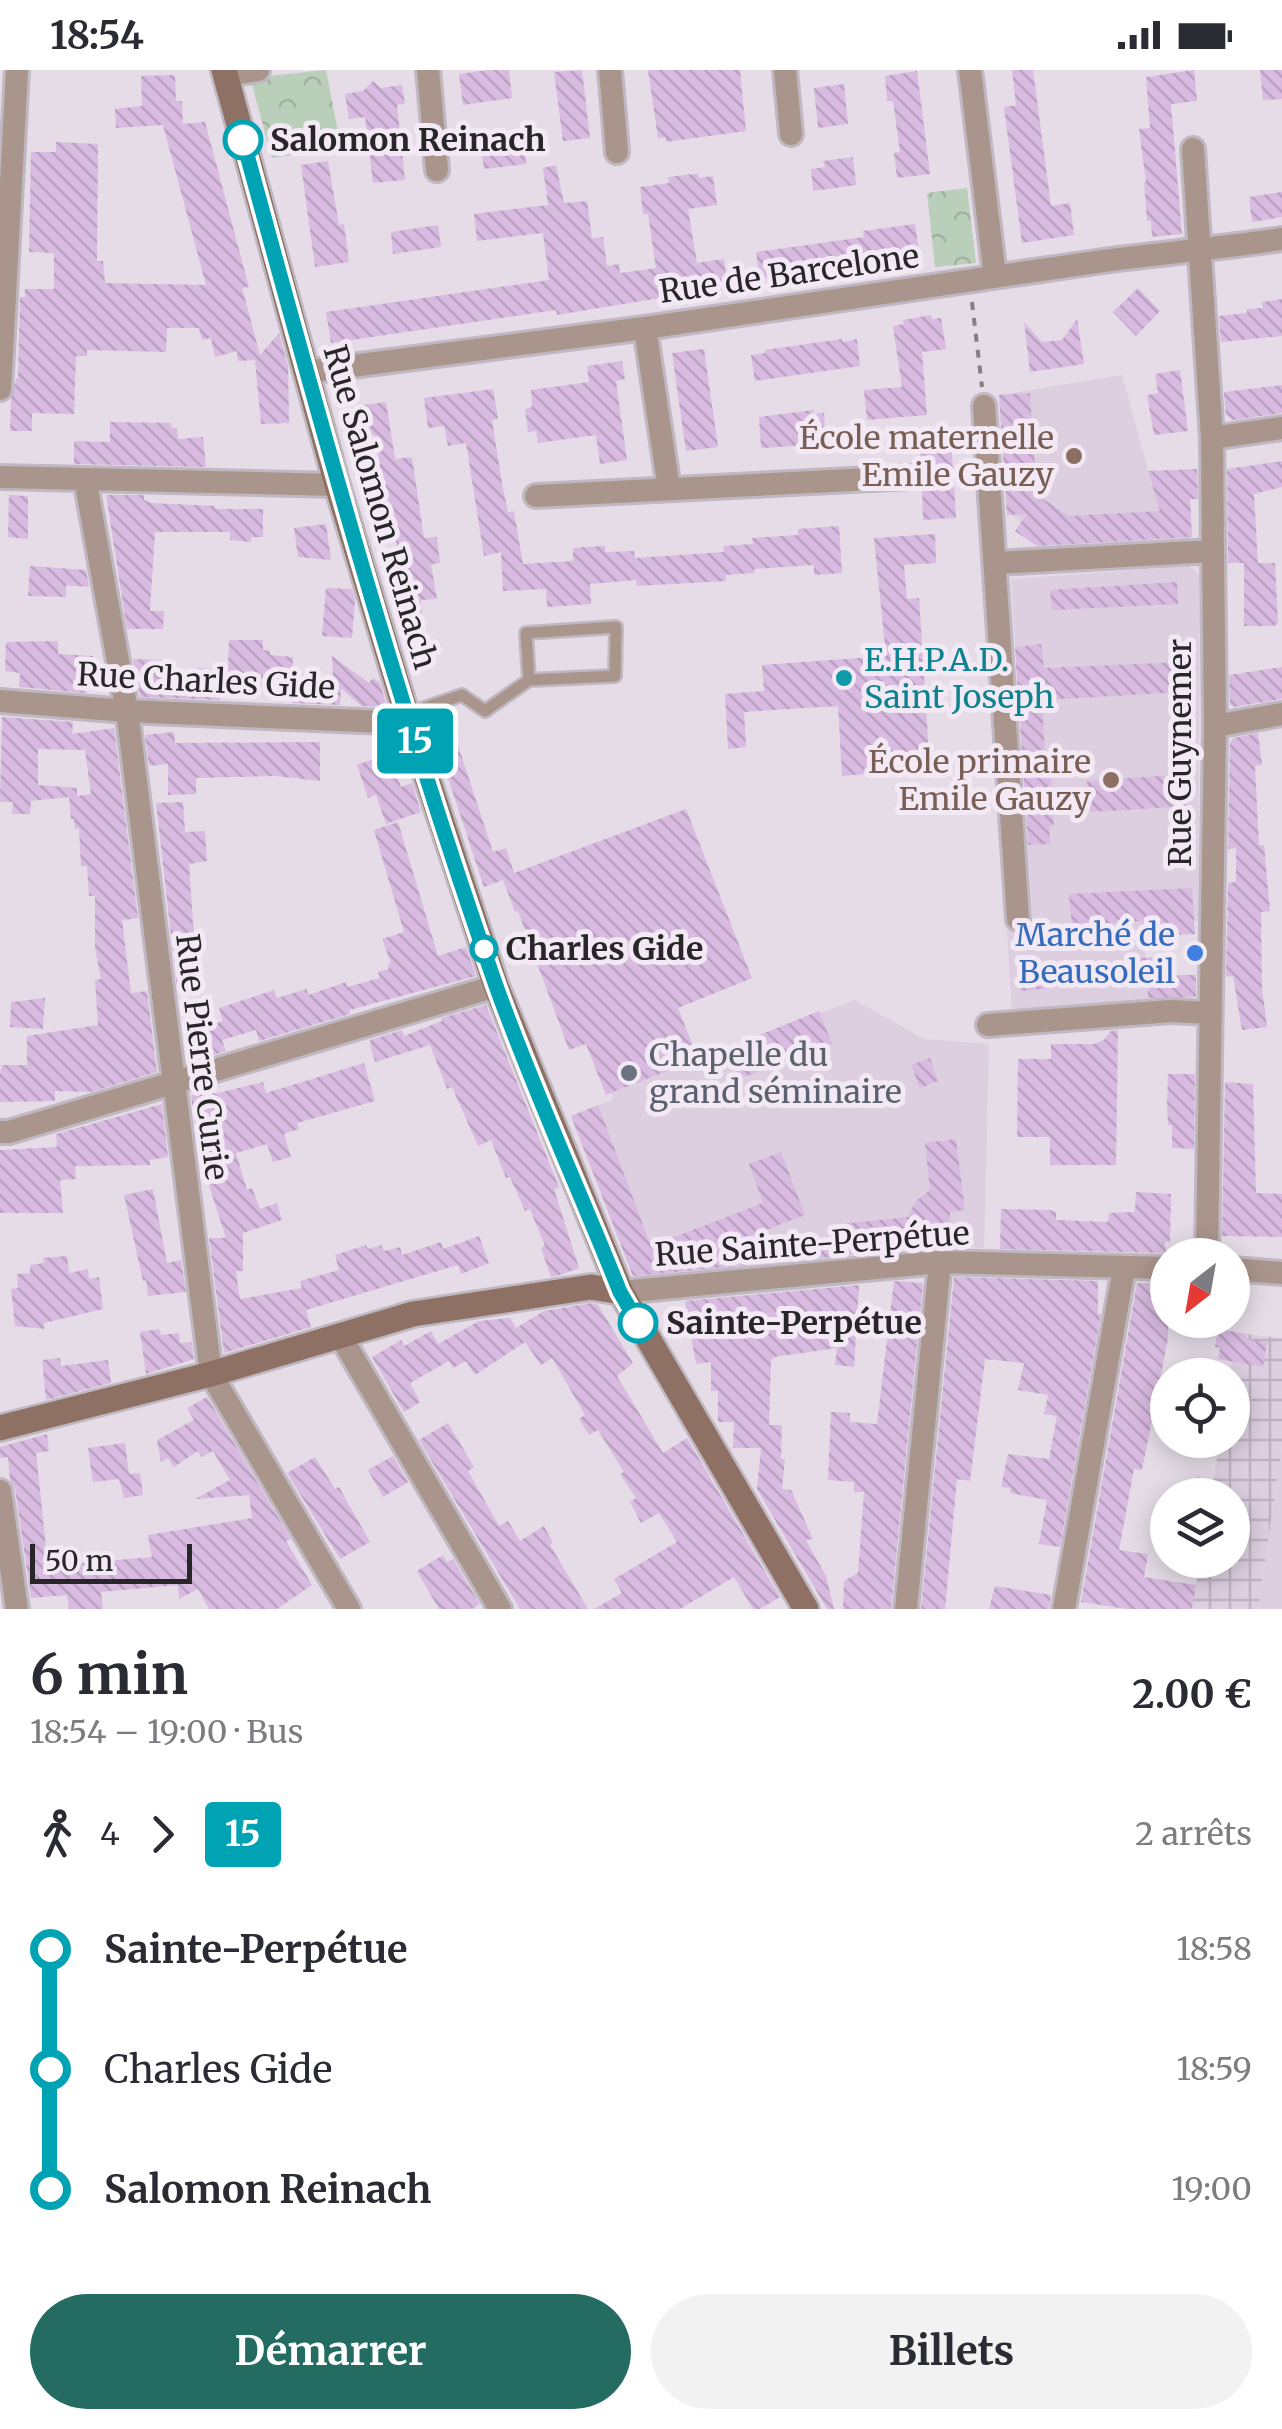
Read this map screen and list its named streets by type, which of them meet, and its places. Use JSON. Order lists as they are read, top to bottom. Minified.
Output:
{"streets":{"street":["Rue de Barcelone","Rue Salomon Reinach","Rue Charles Gide","Rue Guynemer","Rue Pierre Curie","Rue Sainte-Perpétue"]},"crossings":[["Rue de Barcelone","Rue Salomon Reinach"],["Rue de Barcelone","Rue Guynemer"],["Rue Salomon Reinach","Rue Charles Gide"],["Rue Salomon Reinach","Rue Sainte-Perpétue"],["Rue Charles Gide","Rue Pierre Curie"],["Rue Pierre Curie","Rue Sainte-Perpétue"]],"places":["Salomon Reinach","École maternelle Emile Gauzy","E.H.P.A.D. Saint Joseph","École primaire Emile Gauzy","Charles Gide","Marché de Beausoleil","Chapelle du grand séminaire","Sainte-Perpétue"],"lines":["bus line 15"],"scale_bar":"50 m","north":"bottom left","page":{"status":"18:54","on_map":"15","scale":"50 m","heading":["6 min","18:54 – 19:00 · Bus","2.00 €"],"legs":["4","15","2 arrêts"],"list":[{"name":"Sainte-Perpétue","value":"18:58"},{"name":"Charles Gide","value":"18:59"},{"name":"Salomon Reinach","value":"19:00"}],"buttons":["Démarrer","Billets"]}}
